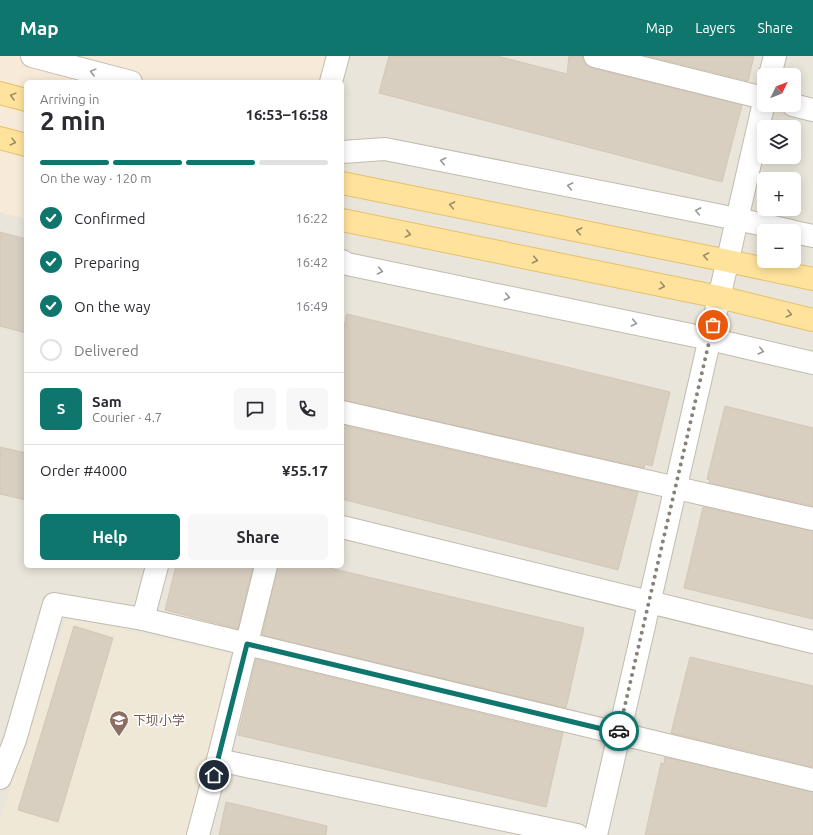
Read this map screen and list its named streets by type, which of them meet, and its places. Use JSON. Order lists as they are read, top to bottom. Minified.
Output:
{"places":{"school or university":["下坝小学"]},"north":"top right","page":{"header":"Map","nav":["Map","Layers","Share"],"map_buttons":["+","−"],"heading":["2 min","Arriving in","16:53–16:58"],"panel":["Sam","Courier · 4.7","Order #4000","¥55.17"],"bar":"On the way · 120 m","list":[["Confirmed","16:22"],["Preparing","16:42"],["On the way","16:49"],"Delivered"],"round":"S","buttons":["Help","Share"]}}
